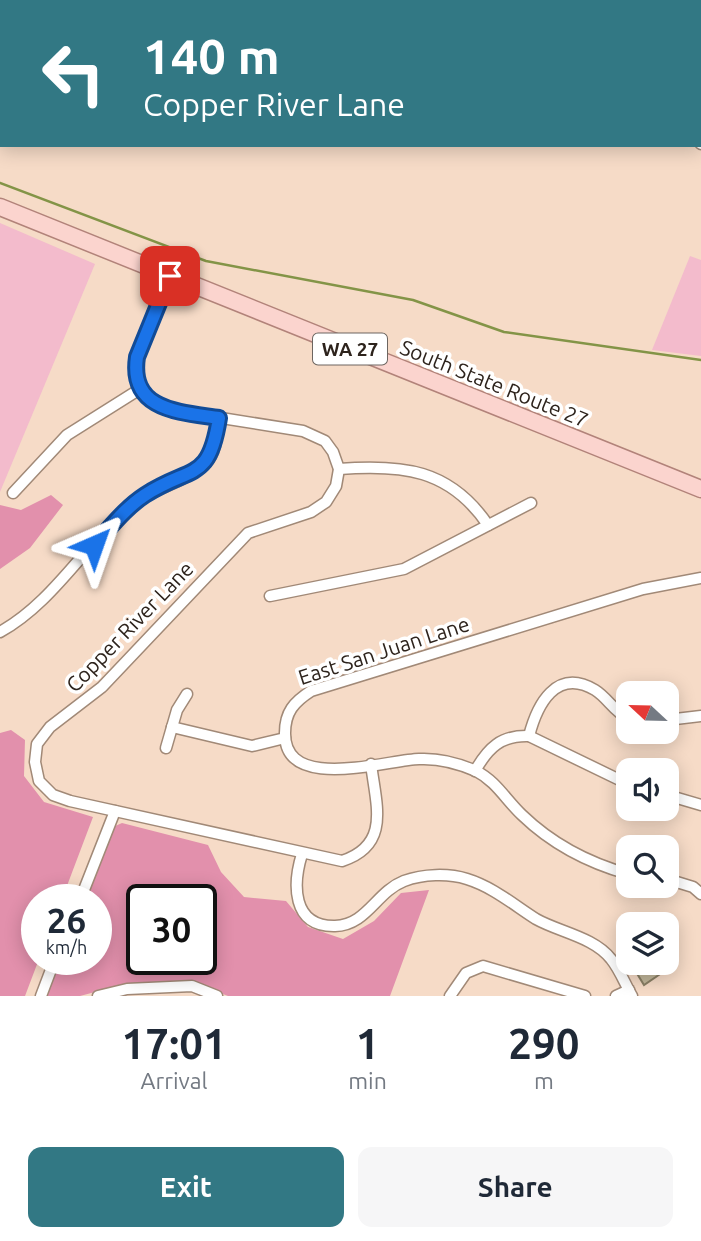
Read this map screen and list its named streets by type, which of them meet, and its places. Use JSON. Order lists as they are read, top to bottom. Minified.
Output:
{"streets":{"main road":["WA 27","South State Route 27"],"street":["Copper River Lane","East San Juan Lane"]},"north":"left","page":{"turn":["140 m","Copper River Lane"],"speed":"26 km/h","limit":"30","eta":["17:01","Arrival","1","min","290","m"],"buttons":["Exit","Share"]}}
